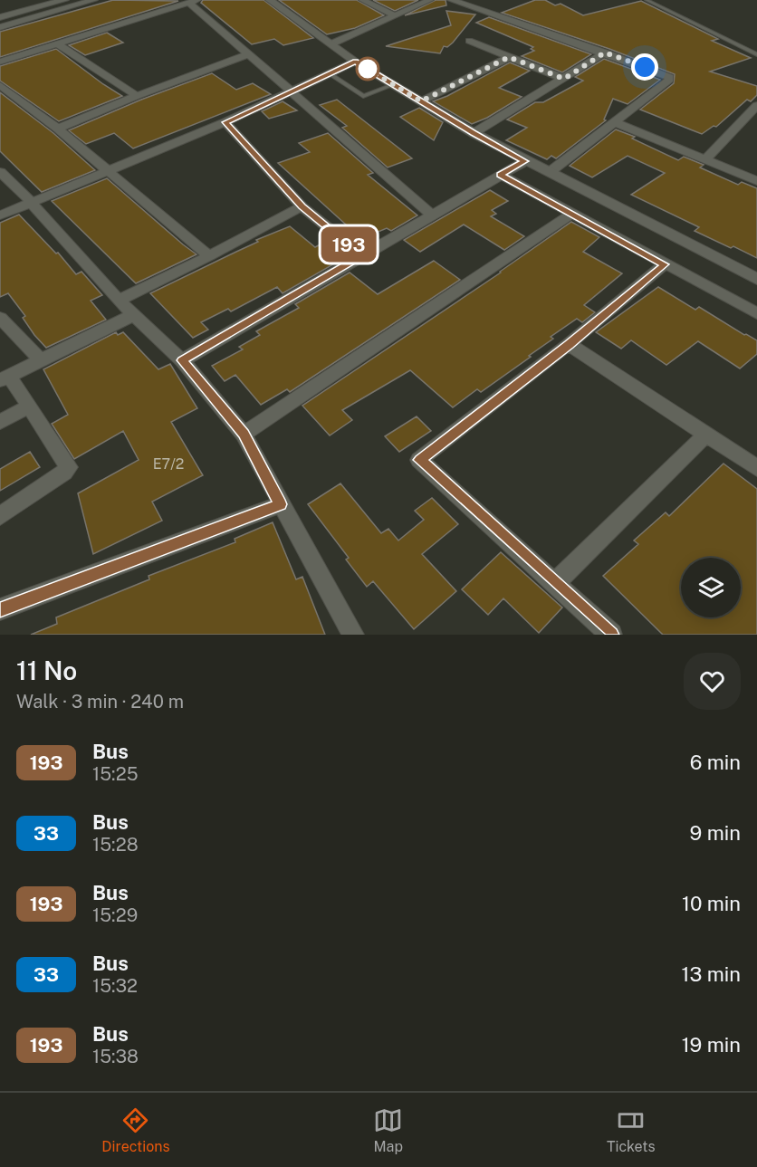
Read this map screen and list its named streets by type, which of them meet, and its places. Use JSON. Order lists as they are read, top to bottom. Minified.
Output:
{"lines":["bus line 193"],"house_numbers":["E7/2"],"page":{"on_map":"193","heading":["11 No","Walk · 3 min · 240 m"],"list":[{"mark":"193","name":"Bus","note":"15:25","value":"6 min"},{"mark":"33","name":"Bus","note":"15:28","value":"9 min"},{"mark":"193","name":"Bus","note":"15:29","value":"10 min"},{"mark":"33","name":"Bus","note":"15:32","value":"13 min"},{"mark":"193","name":"Bus","note":"15:38","value":"19 min"}],"tabs":["Directions","Map","Tickets"]}}
